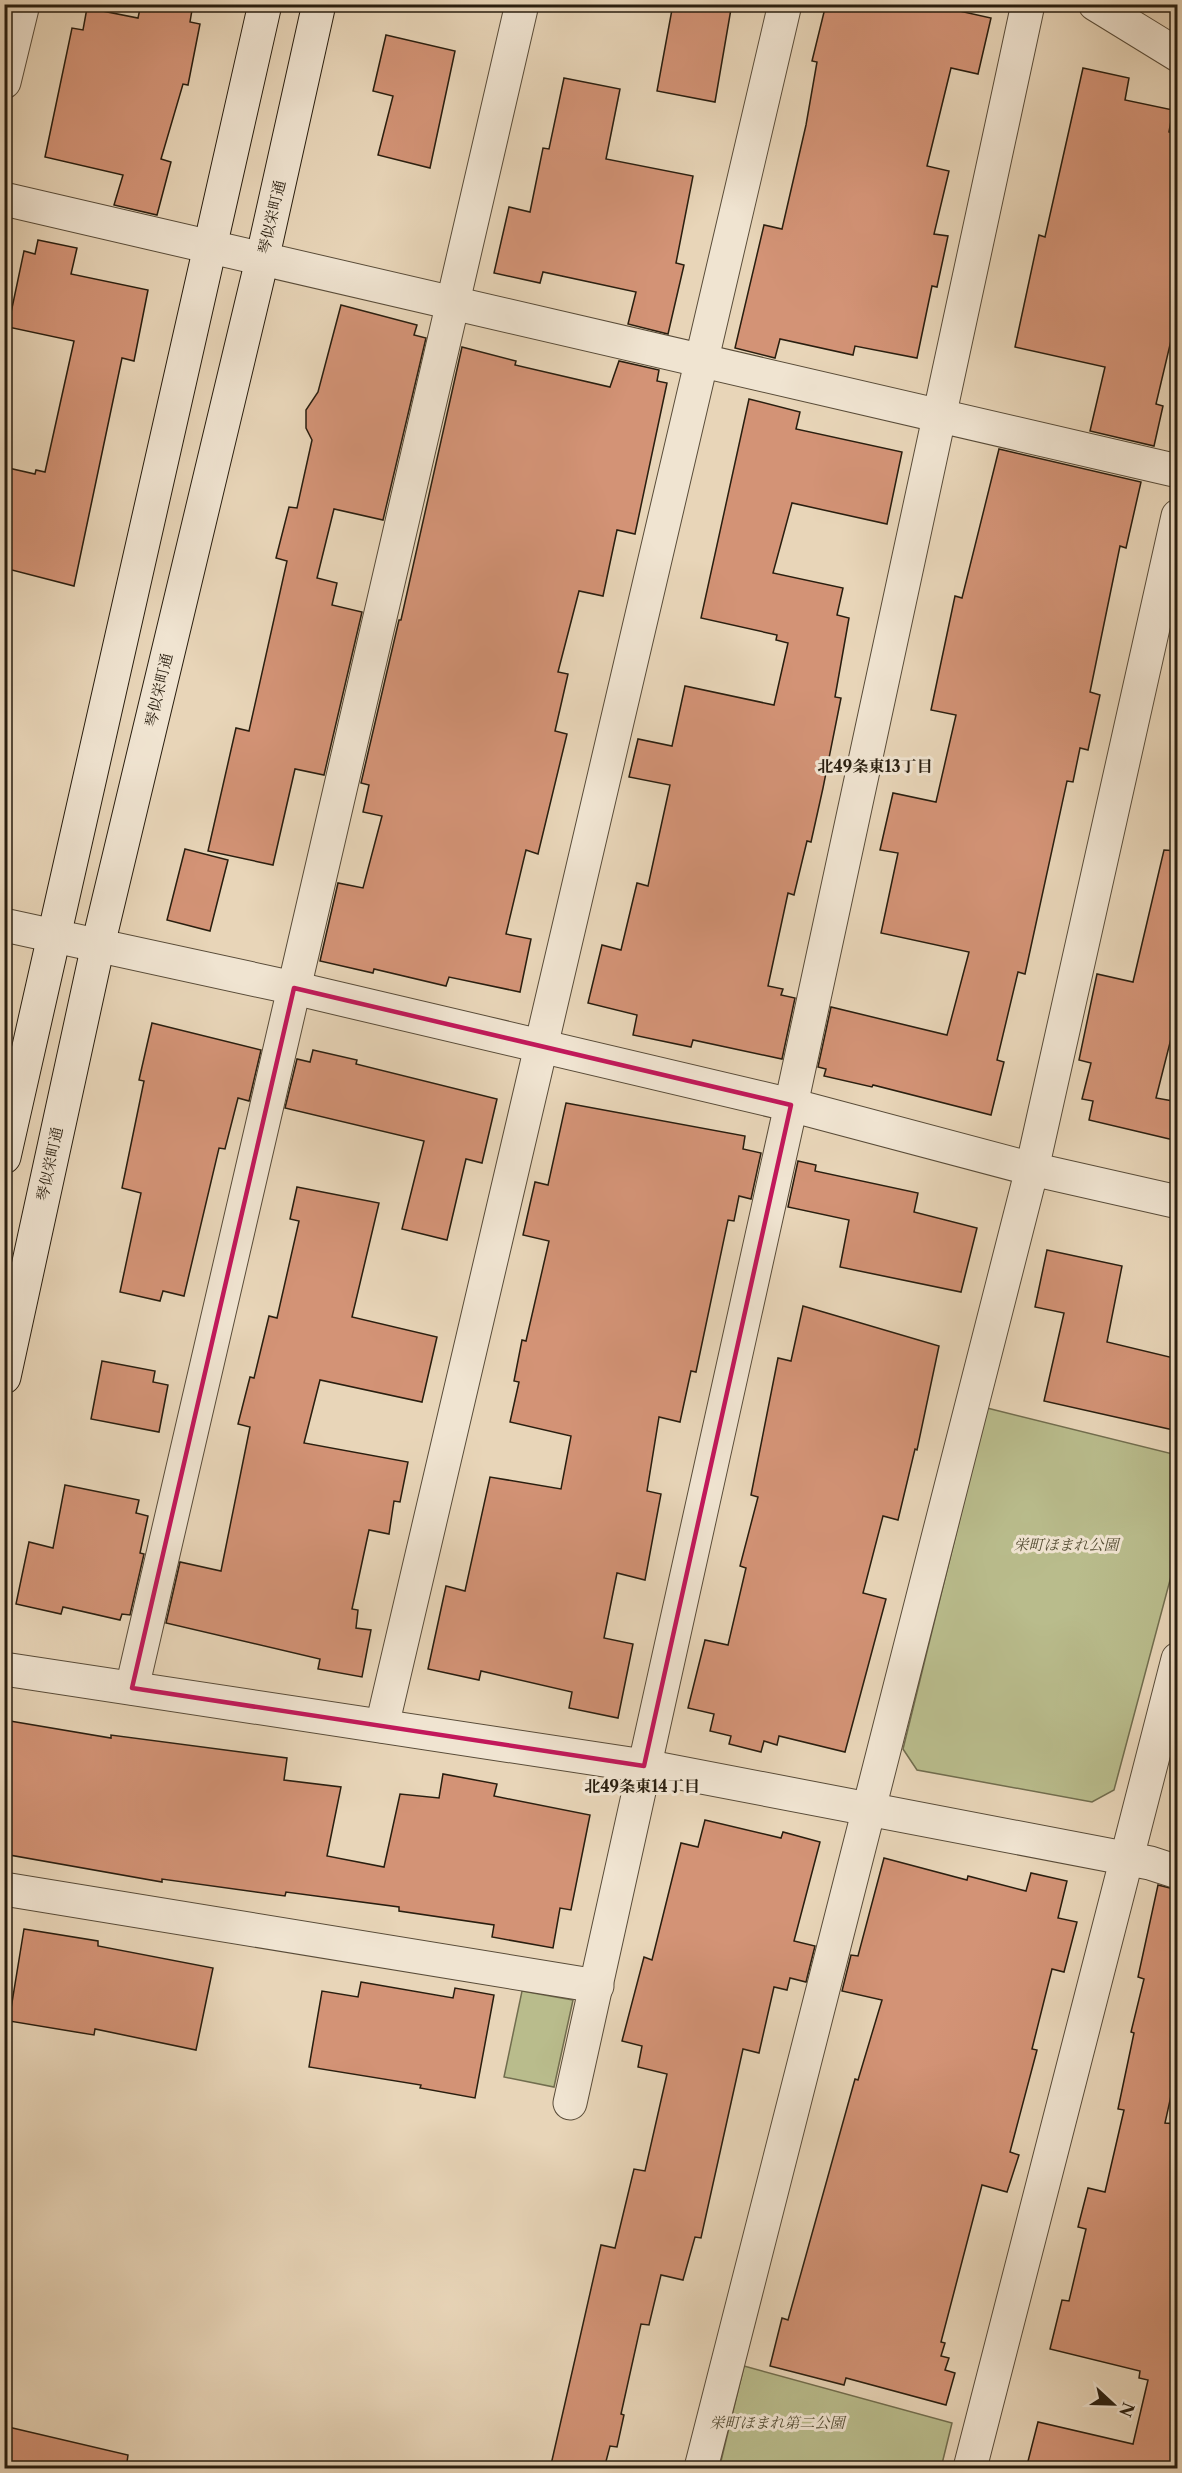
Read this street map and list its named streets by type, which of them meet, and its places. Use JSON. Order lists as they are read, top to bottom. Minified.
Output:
{"streets":{"street":["琴似栄町通"]},"districts":["北49条東13丁目","北49条東14丁目"],"parks":["栄町ほまれ公園","栄町ほまれ第二公園"],"north":"right"}
